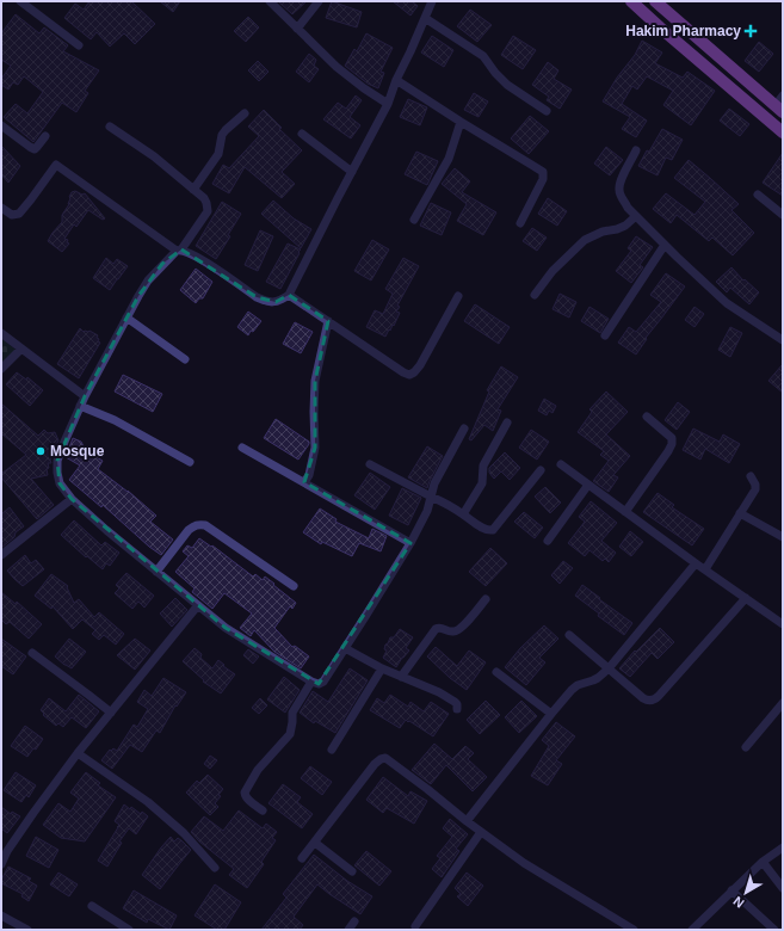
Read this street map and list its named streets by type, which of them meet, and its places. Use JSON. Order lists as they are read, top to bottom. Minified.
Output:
{"places":{"health":["Hakim Pharmacy"],"other":["Mosque"]},"north":"bottom left"}
